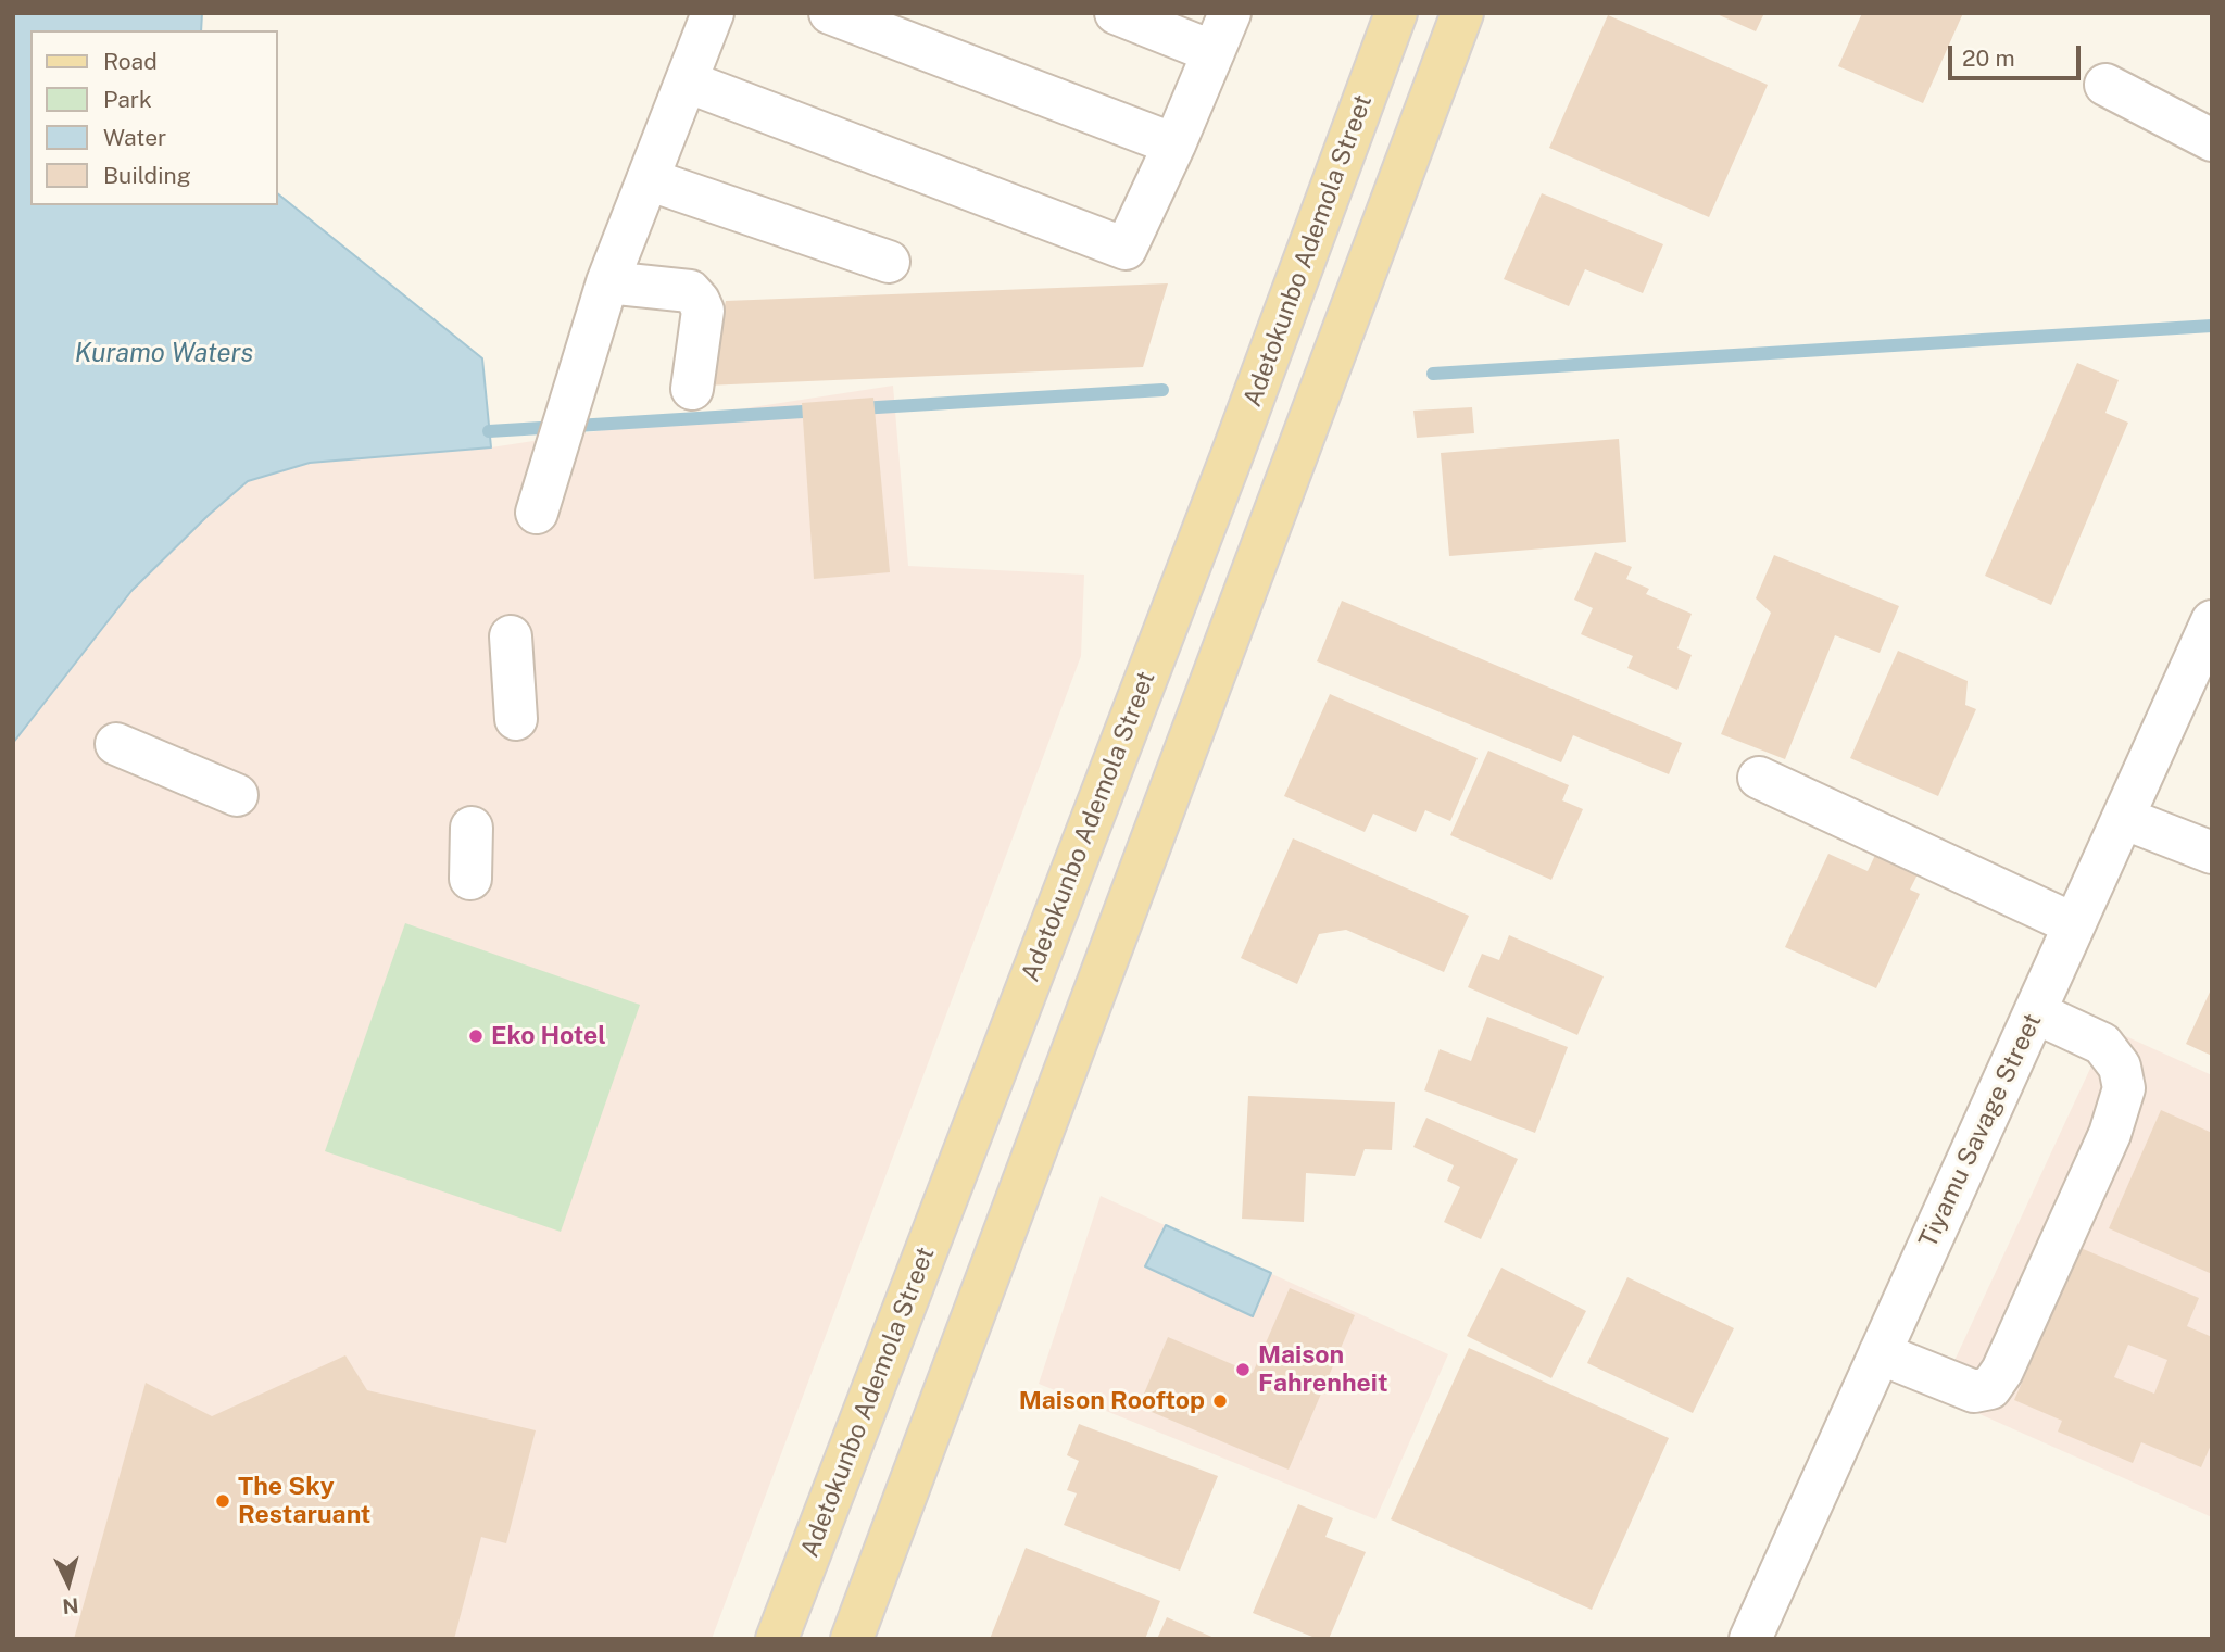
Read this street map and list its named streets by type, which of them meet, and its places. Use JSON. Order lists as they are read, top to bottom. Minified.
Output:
{"streets":{"main road":["Adetokunbo Ademola Street"],"street":["Tiyamu Savage Street"]},"water":["Kuramo Waters"],"places":["Eko Hotel","Maison Fahrenheit","Maison Rooftop","The Sky Restaruant"],"legend":["Road","Park","Water","Building"],"scale_bar":"20 m","north":"bottom"}
